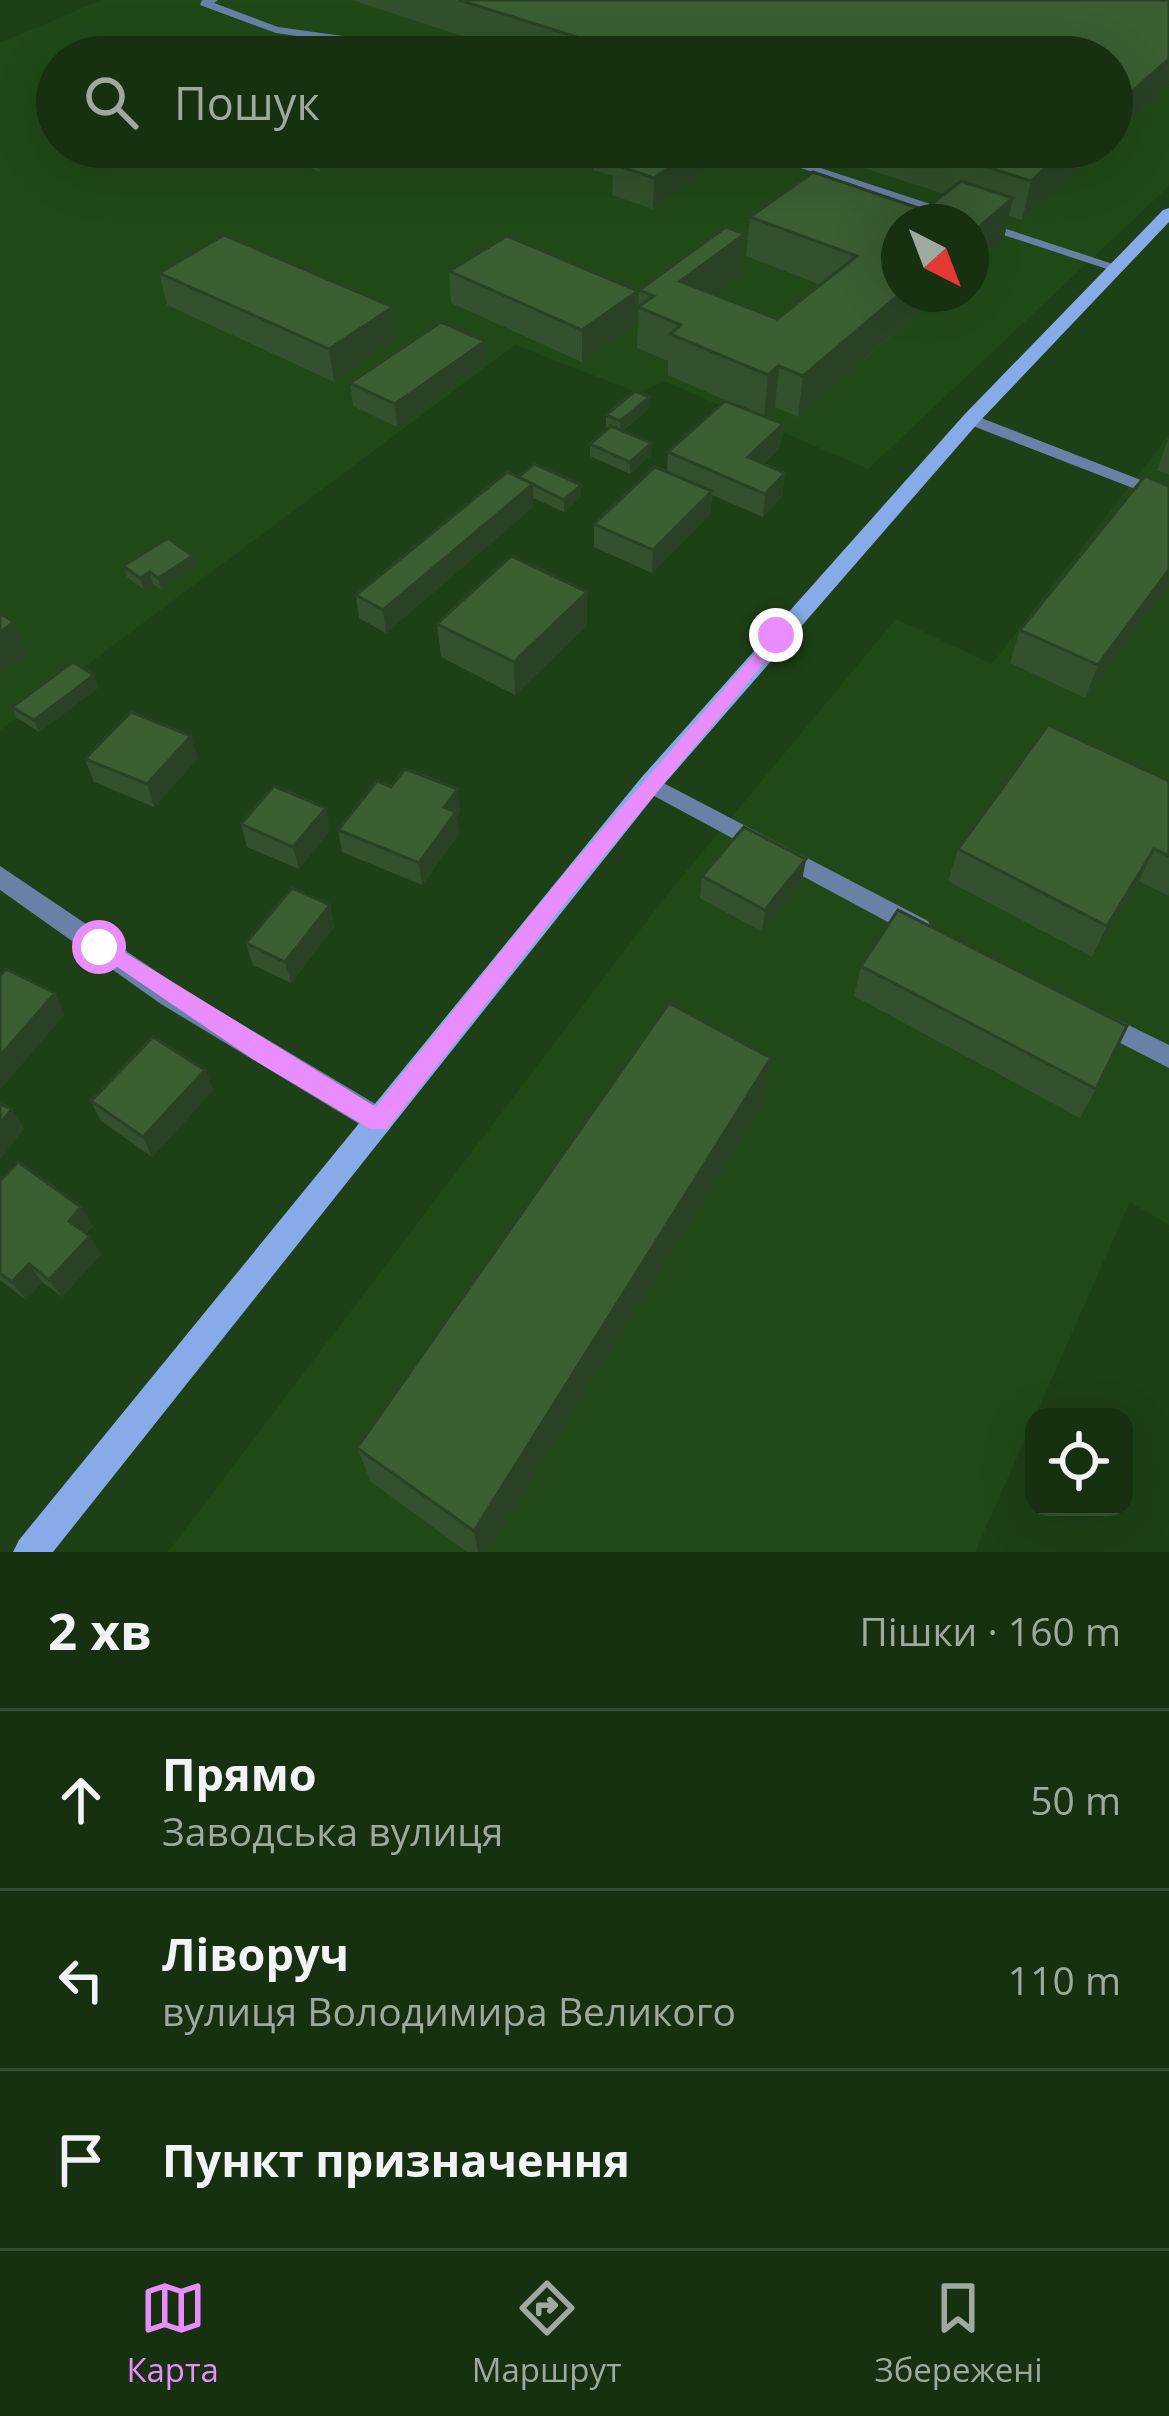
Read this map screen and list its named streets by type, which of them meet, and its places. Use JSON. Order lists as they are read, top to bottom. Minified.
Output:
{"north":"bottom right","page":{"search":"Пошук","heading":["2 хв","Пішки · 160 m"],"list":[["Прямо","Заводська вулиця","50 m"],["Ліворуч","вулиця Володимира Великого","110 m"],"Пункт призначення"],"nav":["Карта","Маршрут","Збережені"]}}
